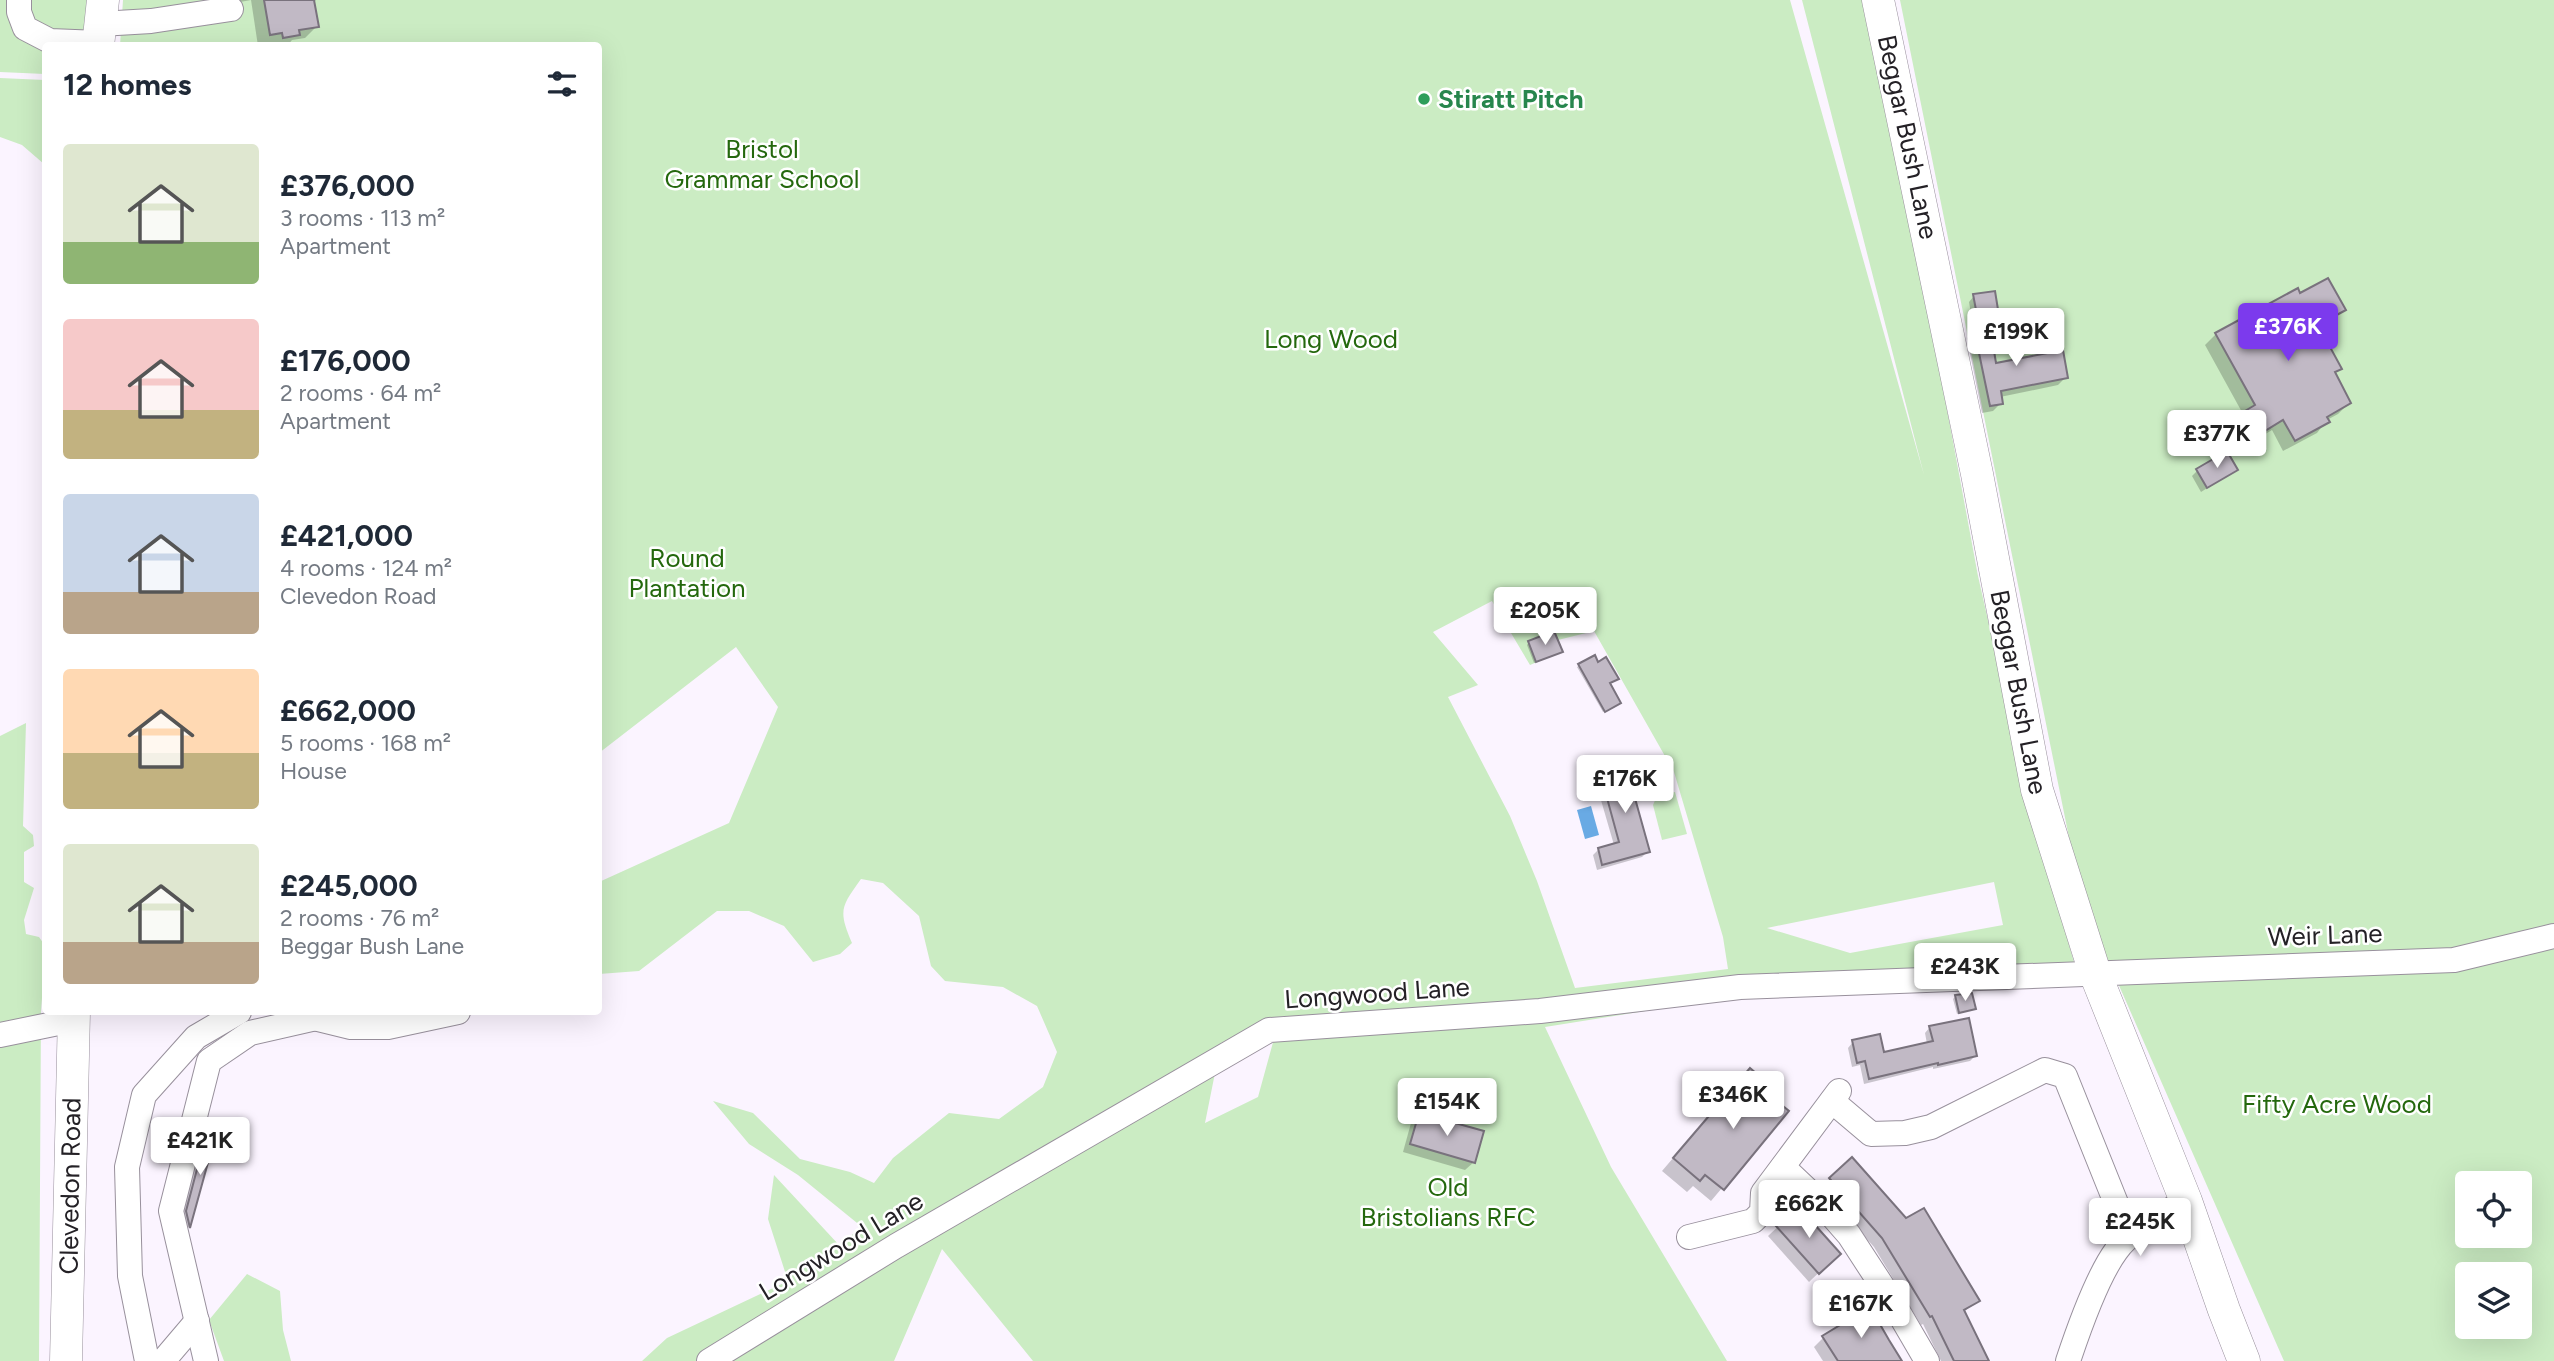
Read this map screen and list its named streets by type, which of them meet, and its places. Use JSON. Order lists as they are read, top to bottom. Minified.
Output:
{"streets":{"main road":["Beggar Bush Lane","Clevedon Road"],"street":["Weir Lane","Longwood Lane"]},"crossings":[["Beggar Bush Lane","Weir Lane"],["Beggar Bush Lane","Longwood Lane"],["Weir Lane","Longwood Lane"]],"parks":["Bristol Grammar School","Long Wood","Round Plantation","Fifty Acre Wood","Old Bristolians RFC"],"places":["Stiratt Pitch"],"page":{"heading":"12 homes","list":[{"name":"£376,000","note":"3 rooms · 113 m² · Apartment"},{"name":"£176,000","note":"2 rooms · 64 m² · Apartment"},{"name":"£421,000","note":"4 rooms · 124 m² · Clevedon Road"},{"name":"£662,000","note":"5 rooms · 168 m² · House"},{"name":"£245,000","note":"2 rooms · 76 m² · Beggar Bush Lane"}],"price":["£376K","£199K","£377K","£205K","£176K","£243K","£346K","£154K","£421K","£662K","£245K","£167K"]}}
